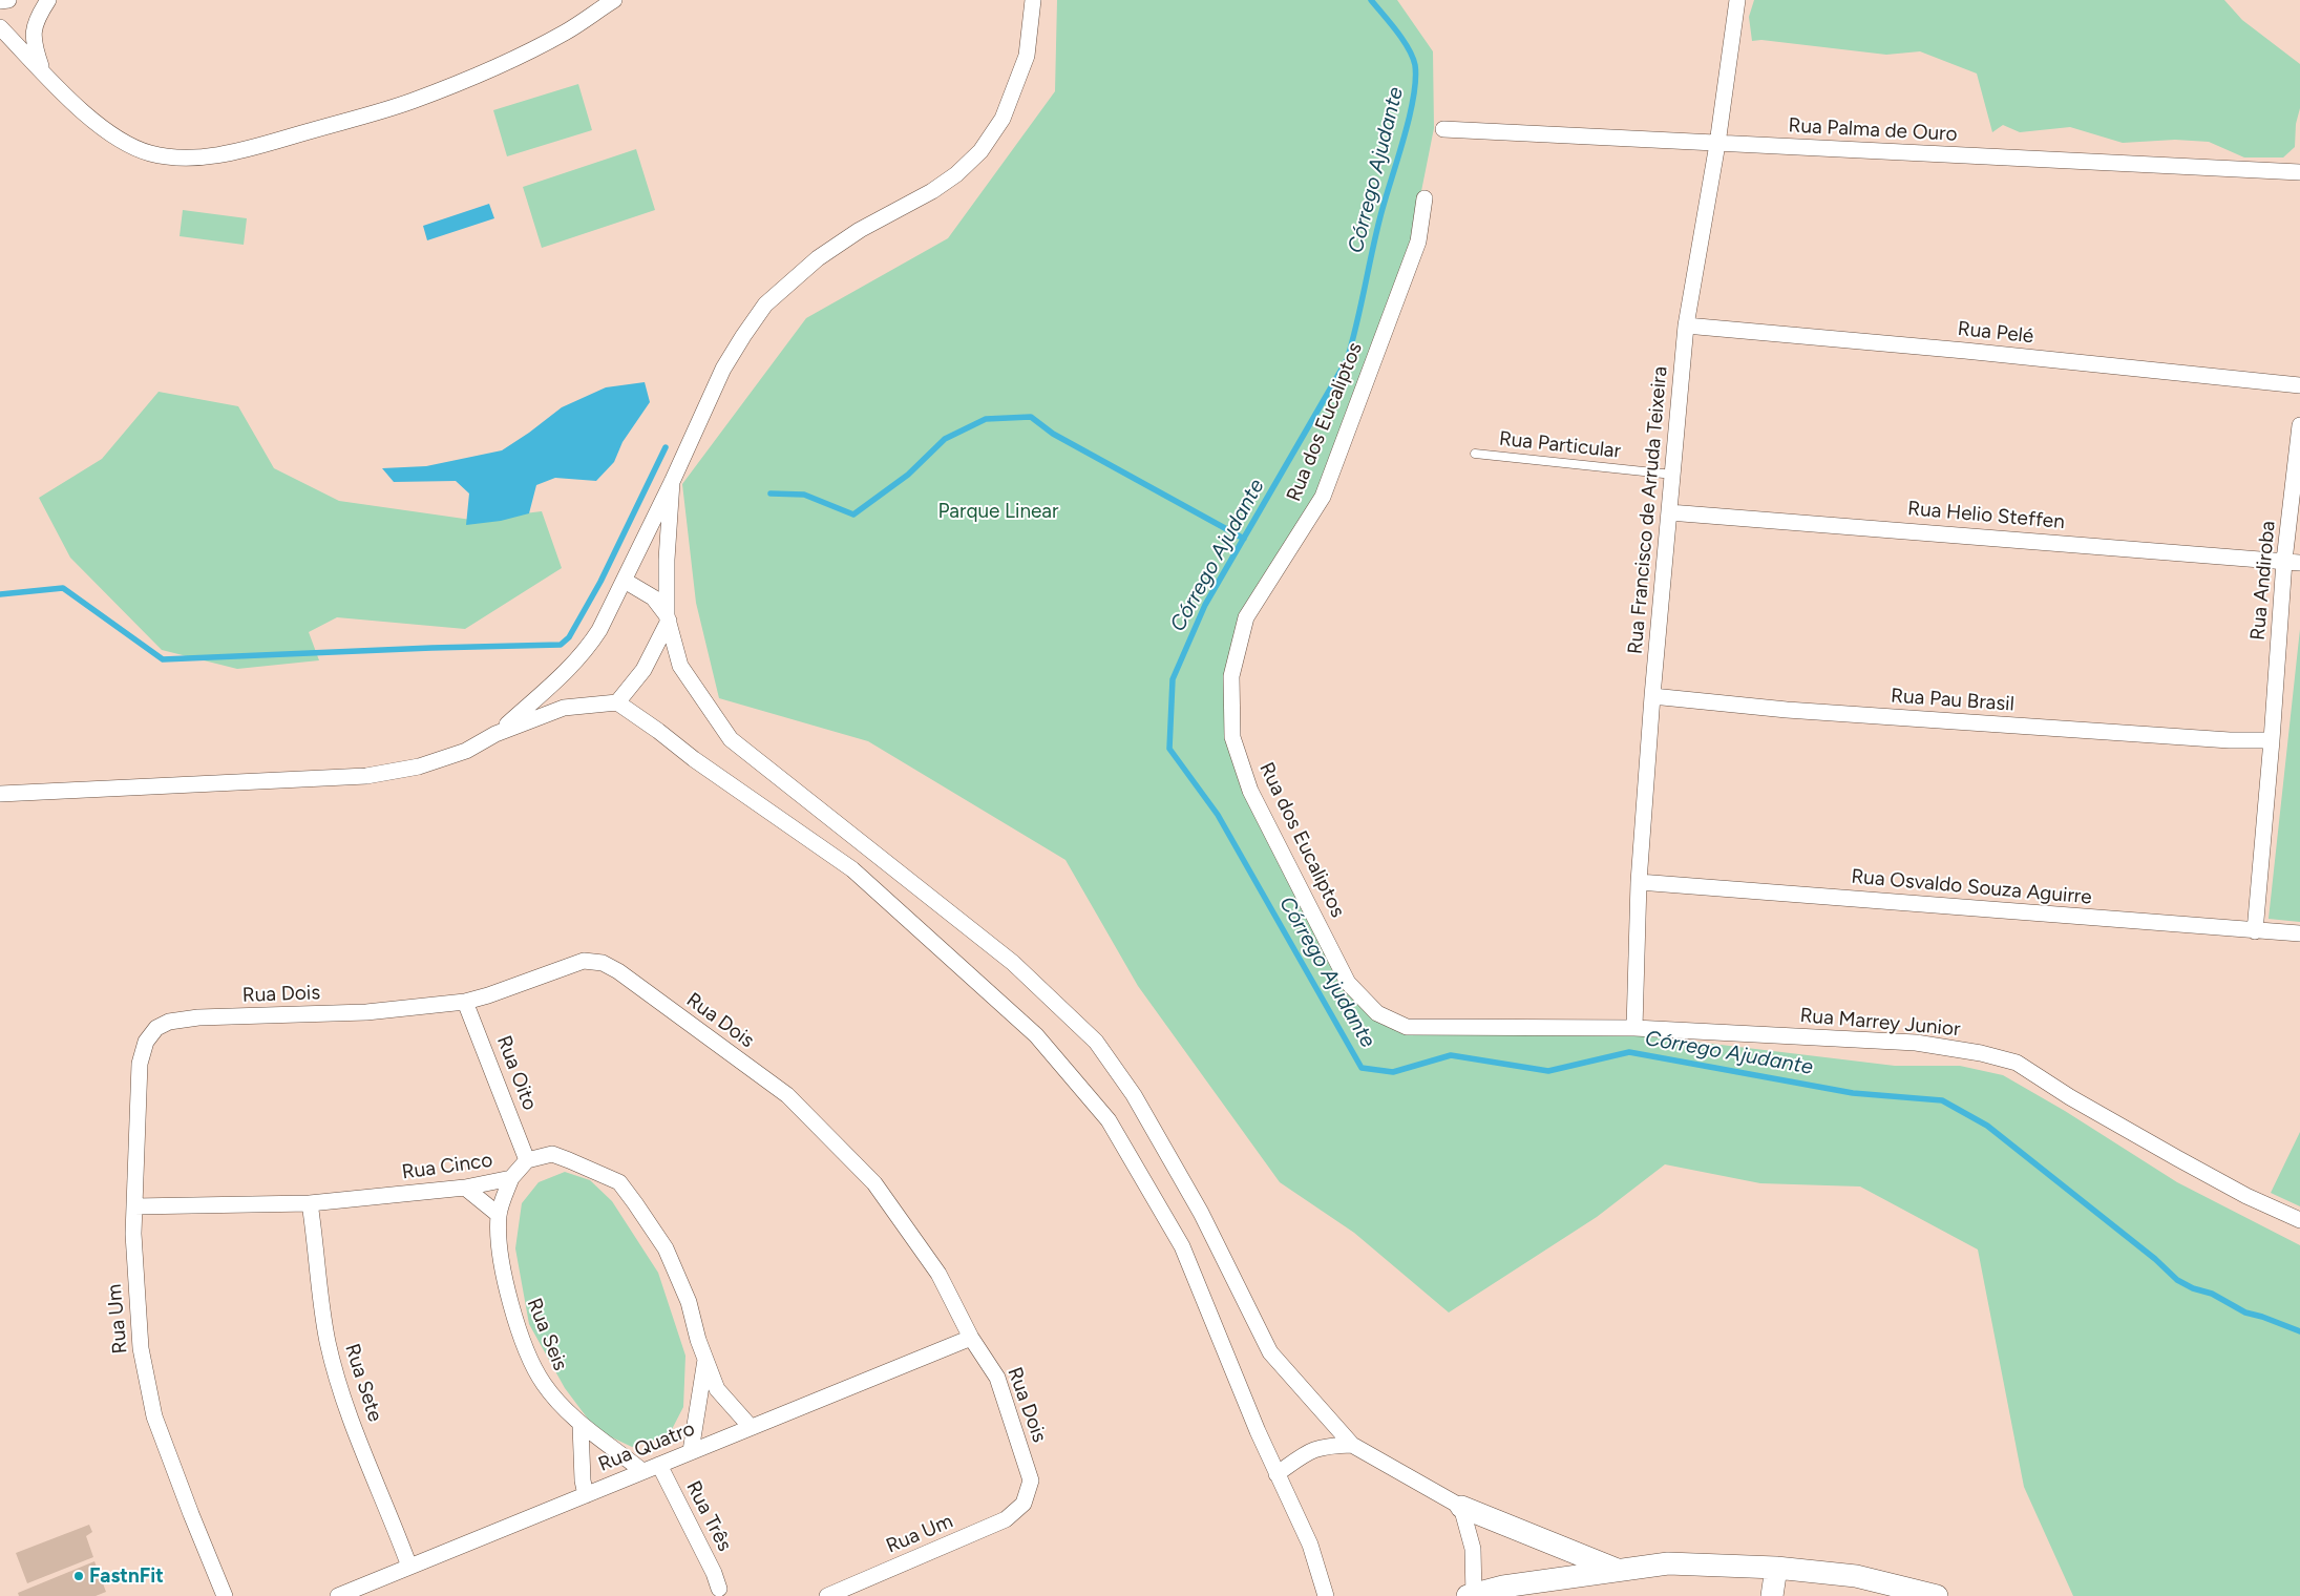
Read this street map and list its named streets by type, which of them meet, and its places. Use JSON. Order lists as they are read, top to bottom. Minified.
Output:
{"streets":{"street":["Rua Palma de Ouro","Rua Pelé","Rua dos Eucaliptos","Rua Francisco de Arruda Teixeira","Rua Helio Steffen","Rua Andiroba","Rua Pau Brasil","Rua Osvaldo Souza Aguirre","Rua Dois","Rua Marrey Junior","Rua Oito","Rua Cinco","Rua Um","Rua Seis","Rua Sete","Rua Quatro","Rua Três"],"lane":["Rua Particular"]},"crossings":[["Rua Palma de Ouro","Rua Francisco de Arruda Teixeira"],["Rua Pelé","Rua Francisco de Arruda Teixeira"],["Rua dos Eucaliptos","Rua Francisco de Arruda Teixeira"],["Rua dos Eucaliptos","Rua Marrey Junior"],["Rua Particular","Rua Francisco de Arruda Teixeira"],["Rua Francisco de Arruda Teixeira","Rua Helio Steffen"],["Rua Francisco de Arruda Teixeira","Rua Pau Brasil"],["Rua Francisco de Arruda Teixeira","Rua Osvaldo Souza Aguirre"],["Rua Francisco de Arruda Teixeira","Rua Marrey Junior"],["Rua Helio Steffen","Rua Andiroba"],["Rua Andiroba","Rua Pau Brasil"],["Rua Andiroba","Rua Osvaldo Souza Aguirre"],["Rua Dois","Rua Oito"],["Rua Dois","Rua Um"],["Rua Dois","Rua Quatro"],["Rua Oito","Rua Cinco"],["Rua Cinco","Rua Um"],["Rua Cinco","Rua Seis"],["Rua Cinco","Rua Sete"],["Rua Seis","Rua Quatro"],["Rua Sete","Rua Quatro"],["Rua Quatro","Rua Três"]],"water":["Córrego Ajudante"],"parks":["Parque Linear"],"places":["FastnFit"]}
